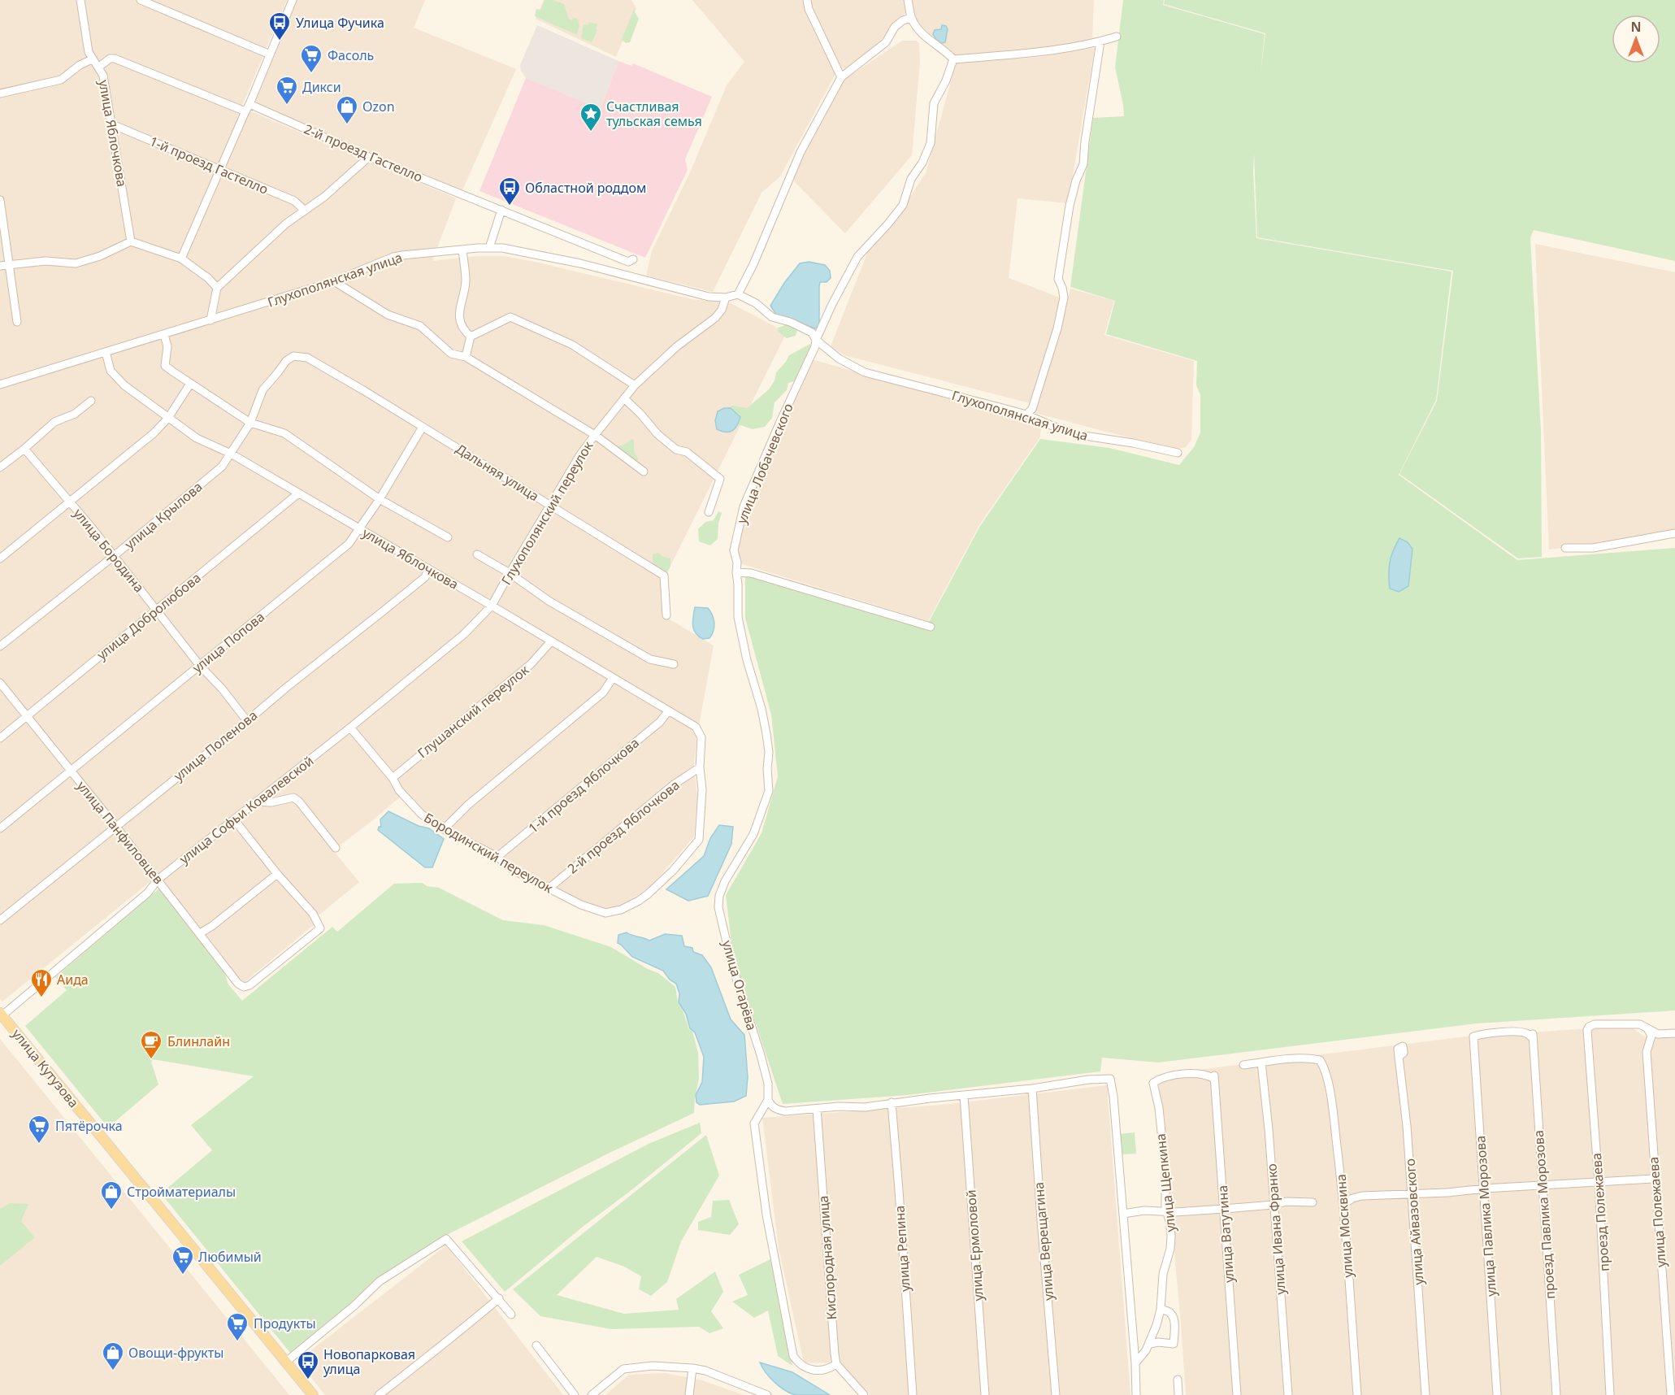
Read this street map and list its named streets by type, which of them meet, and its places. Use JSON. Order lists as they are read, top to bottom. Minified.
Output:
{"streets":{"main road":["улица Кутузова"],"street":["улица Яблочкова","2-й проезд Гастелло","1-й проезд Гастелло","Глухополянская улица","улица Лобачевского","Дальняя улица","Глухополянский переулок","улица Крылова","улица Бородина","улица Добролюбова","улица Попова","Глушанский переулок","улица Поленова","1-й проезд Яблочкова","улица Софьи Ковалевской","2-й проезд Яблочкова","улица Панфиловцев","Бородинский переулок","улица Огарёва","улица Щепкина","проезд Полежаева","улица Полежаева","проезд Павлика Морозова","улица Павлика Морозова","улица Айвазовского","улица Москвина","улица Ивана Франко","улица Ватутина","улица Верещагина","улица Ермоловой","улица Репина","Кислородная улица"]},"crossings":[["улица Яблочкова","1-й проезд Гастелло"],["улица Яблочкова","Глухополянская улица"],["улица Яблочкова","Глухополянский переулок"],["улица Яблочкова","улица Крылова"],["улица Яблочкова","улица Добролюбова"],["улица Яблочкова","улица Попова"],["улица Яблочкова","Глушанский переулок"],["улица Яблочкова","улица Поленова"],["улица Яблочкова","1-й проезд Яблочкова"],["улица Яблочкова","улица Софьи Ковалевской"],["улица Яблочкова","2-й проезд Яблочкова"],["улица Яблочкова","Бородинский переулок"],["Глухополянская улица","улица Лобачевского"],["Глухополянская улица","Глухополянский переулок"],["улица Лобачевского","улица Огарёва"],["Дальняя улица","Глухополянский переулок"],["Дальняя улица","улица Крылова"],["Дальняя улица","улица Попова"],["Глухополянский переулок","улица Софьи Ковалевской"],["улица Крылова","улица Бородина"],["улица Бородина","улица Добролюбова"],["улица Бородина","улица Попова"],["улица Бородина","улица Поленова"],["улица Добролюбова","улица Панфиловцев"],["улица Попова","улица Панфиловцев"],["Глушанский переулок","Бородинский переулок"],["улица Поленова","улица Панфиловцев"],["1-й проезд Яблочкова","Бородинский переулок"],["улица Софьи Ковалевской","улица Панфиловцев"],["улица Софьи Ковалевской","Бородинский переулок"],["улица Софьи Ковалевской","улица Кутузова"],["2-й проезд Яблочкова","Бородинский переулок"],["улица Щепкина","улица Ватутина"],["проезд Полежаева","улица Полежаева"],["проезд Павлика Морозова","улица Павлика Морозова"],["улица Москвина","улица Ивана Франко"]],"places":{"bus stop":["Улица Фучика","Областной роддом","Новопарковая улица"],"supermarket":["Фасоль","Дикси","Пятёрочка","Любимый","Продукты"],"shop":["Ozon","Стройматериалы","Овощи-фрукты"],"place":["Счастливая тульская семья"],"restaurant":["Аида"],"cafe":["Блинлайн"]},"north":"top"}
